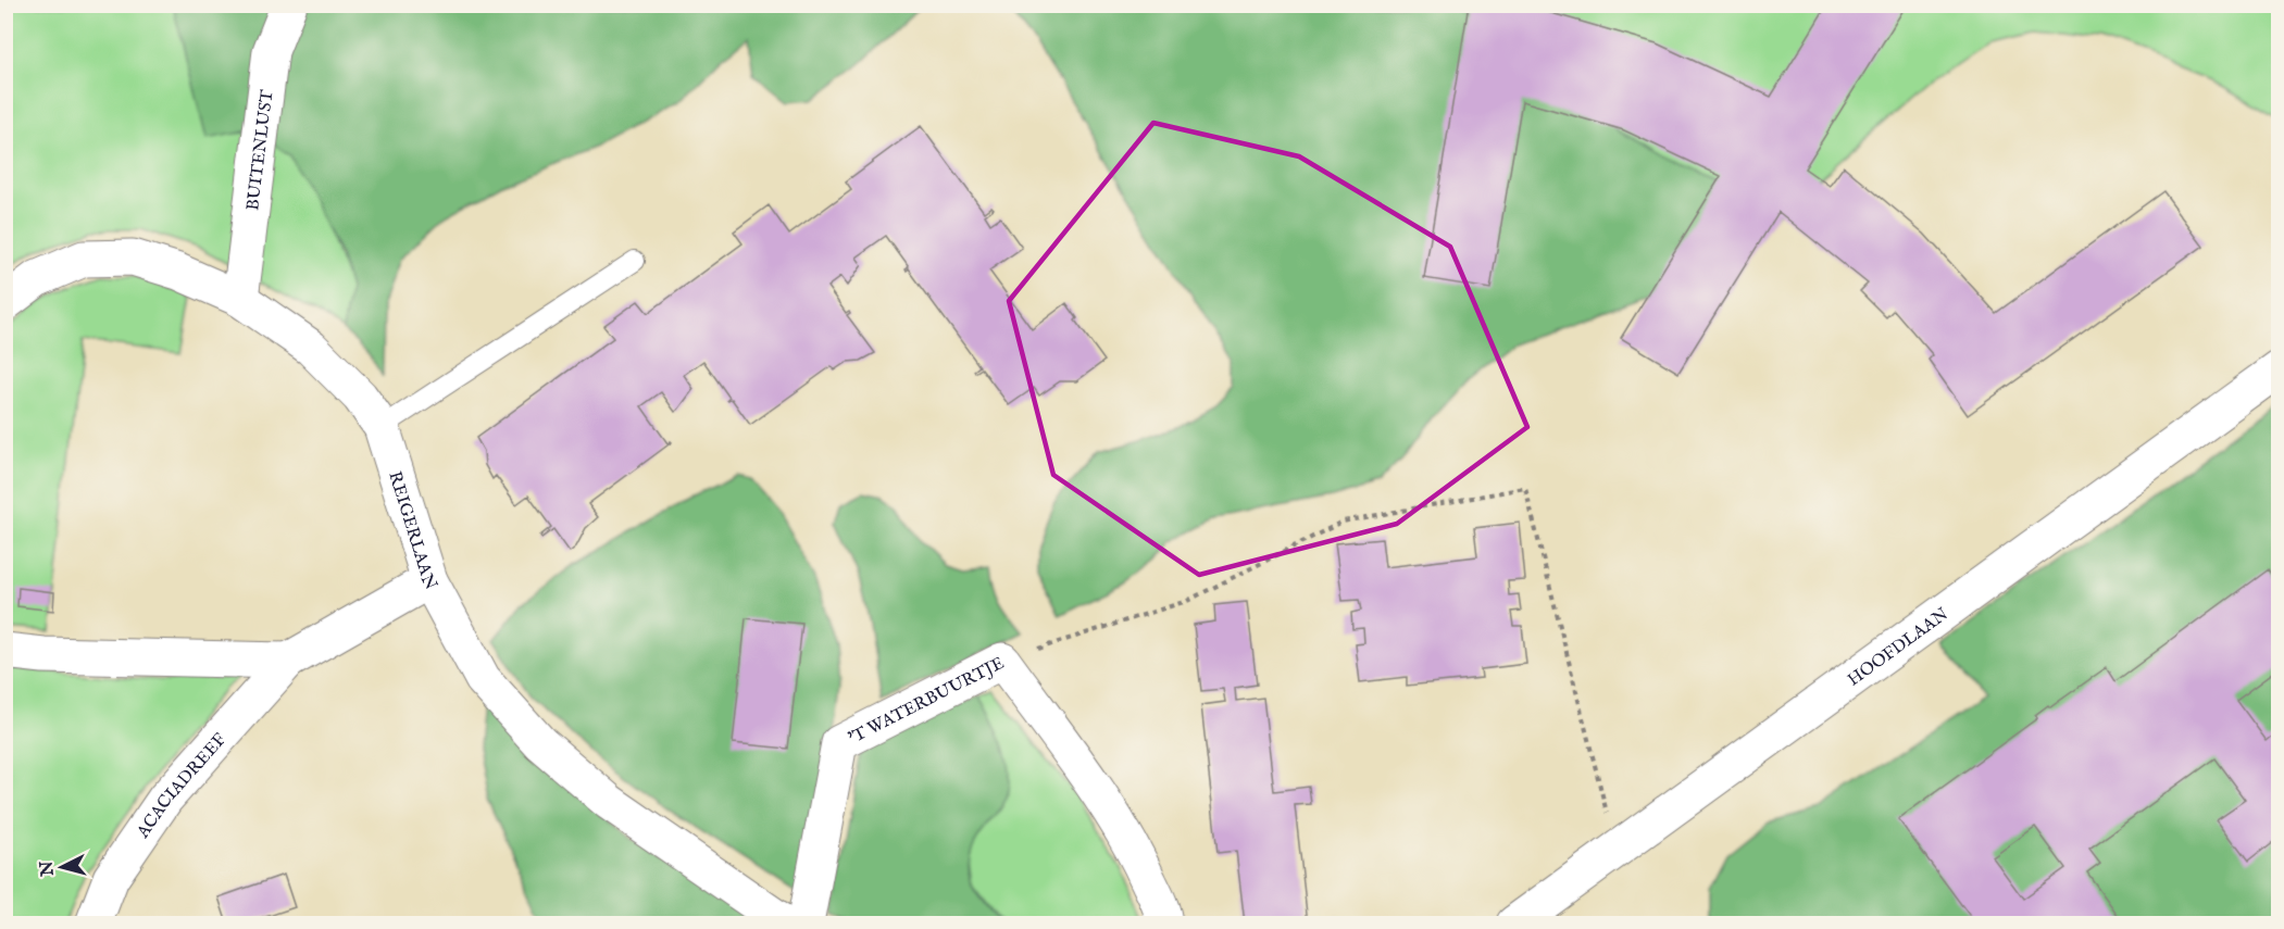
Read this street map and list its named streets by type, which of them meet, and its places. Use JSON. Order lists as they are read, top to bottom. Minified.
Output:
{"streets":{"street":["BUITENLUST","REIGERLAAN","HOOFDLAAN","'T WATERBUURTJE","ACACIADREEF"]},"crossings":[["BUITENLUST","REIGERLAAN"],["REIGERLAAN","ACACIADREEF"]],"north":"left"}
